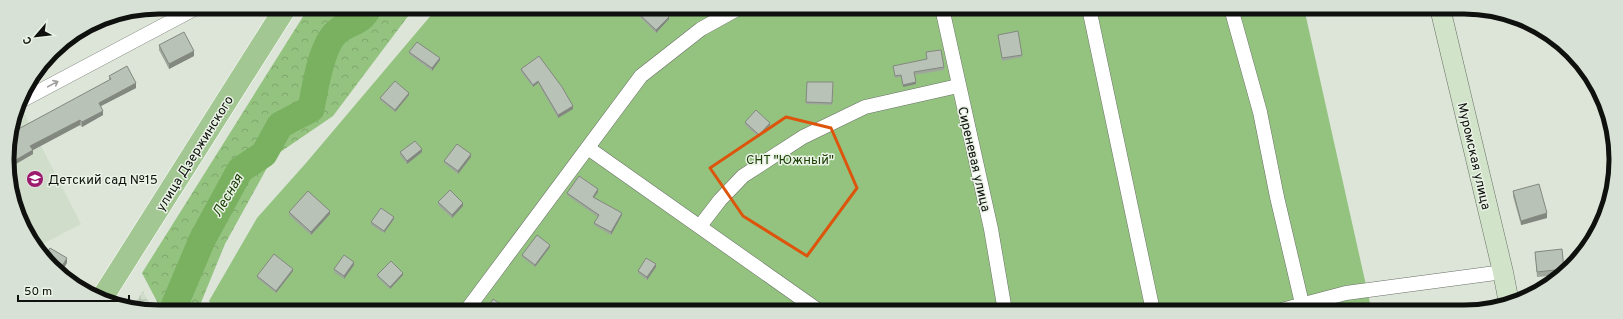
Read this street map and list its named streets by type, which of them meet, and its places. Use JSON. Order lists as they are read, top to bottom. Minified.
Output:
{"streets":{"main road":["улица Дзержинского","Муромская улица"],"street":["Сиреневая улица"]},"water":["Лесная"],"parks":["СНТ \"Южный\""],"places":{"school or university":["Детский сад №15"]},"scale_bar":"50 m","north":"bottom left"}
